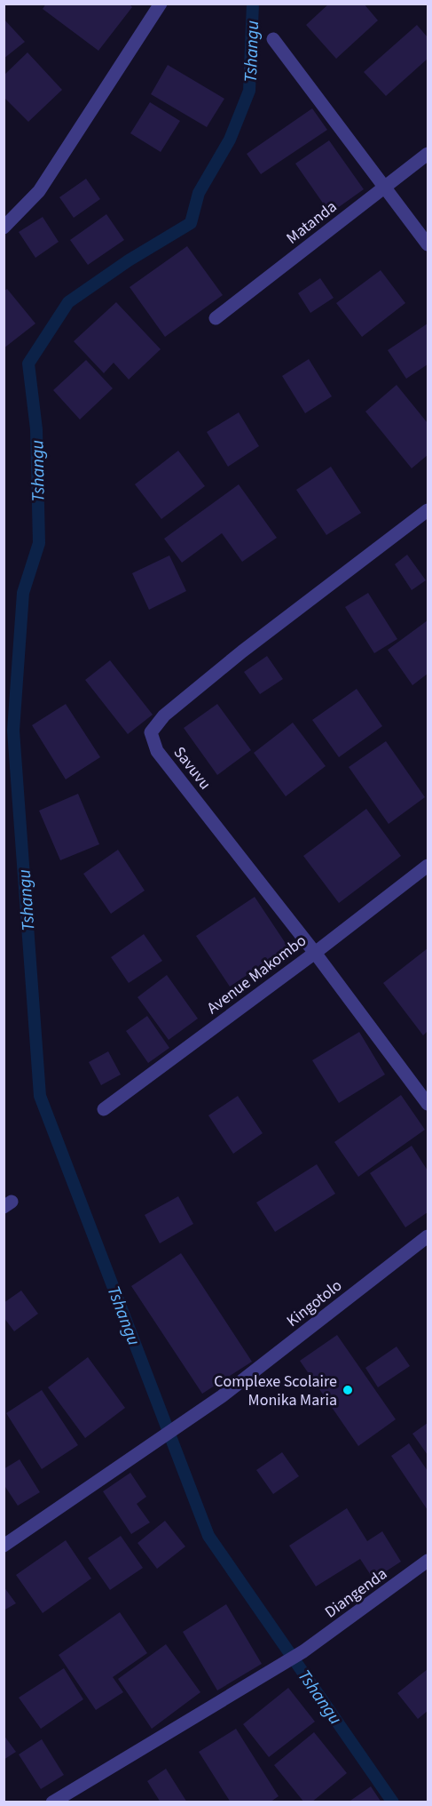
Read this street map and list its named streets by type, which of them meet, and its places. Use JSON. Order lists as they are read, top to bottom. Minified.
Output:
{"streets":{"street":["Matanda","Savuvu","Avenue Makombo","Kingotolo","Diangenda"]},"crossings":[["Savuvu","Avenue Makombo"]],"water":["Tshangu"],"places":["Complexe Scolaire Monika Maria"]}
